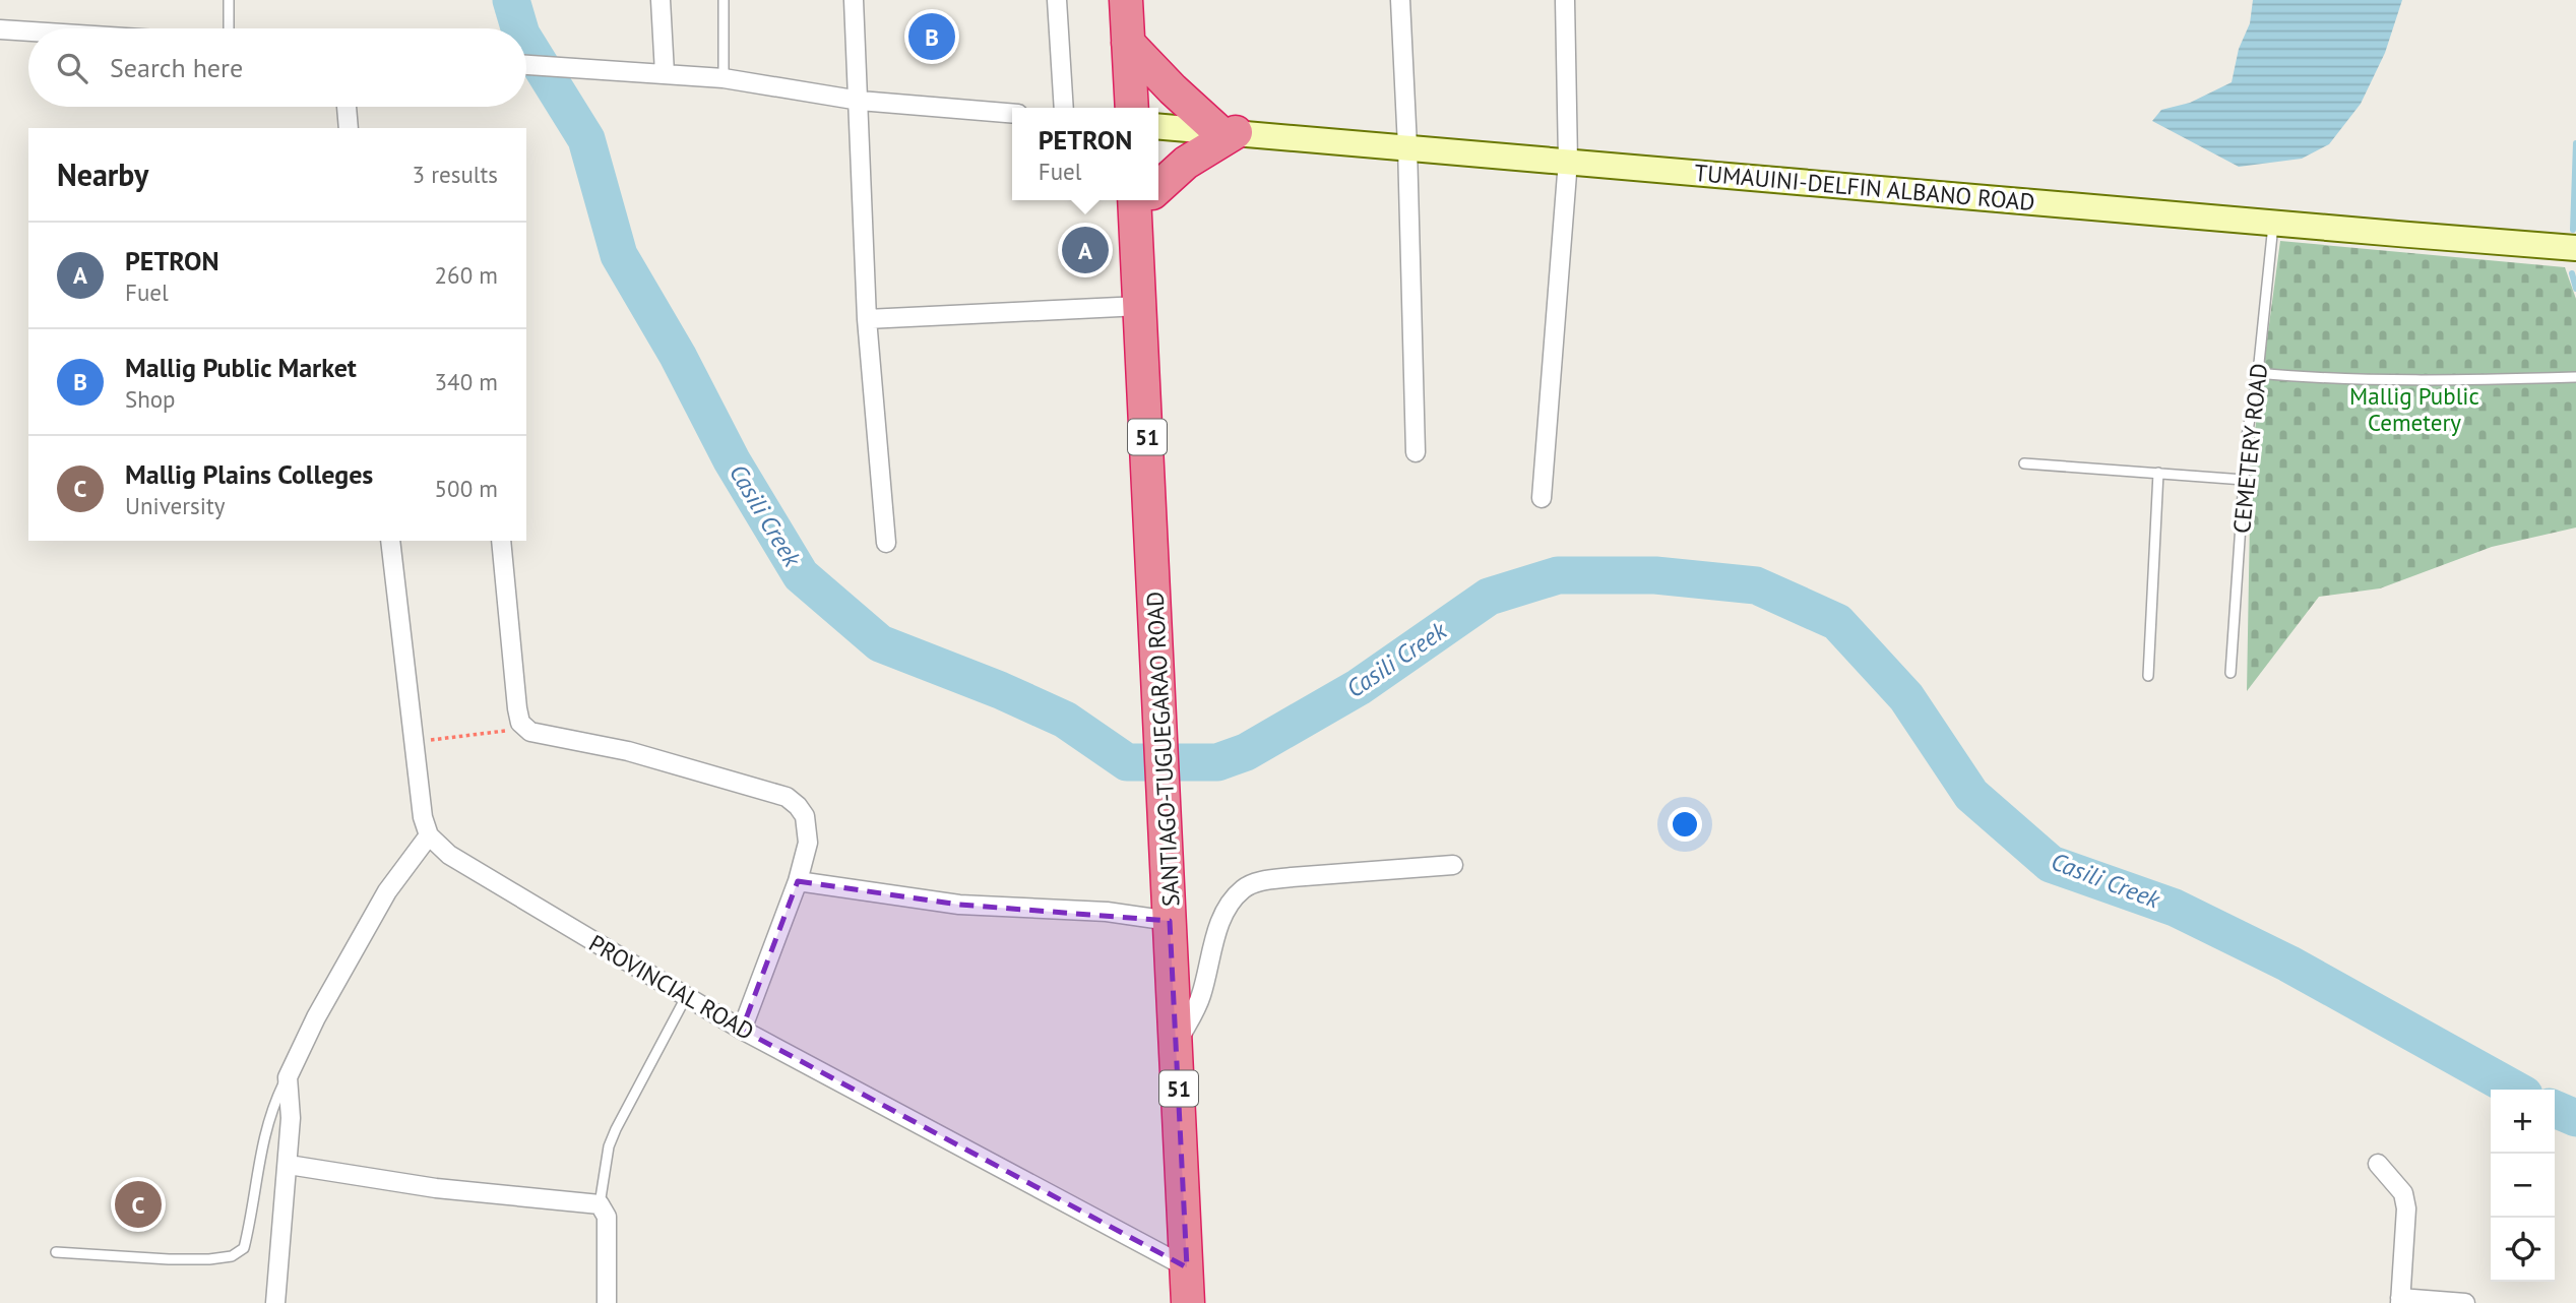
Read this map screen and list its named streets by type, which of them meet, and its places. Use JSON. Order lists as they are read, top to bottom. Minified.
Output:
{"streets":{"highway":["51","SANTIAGO-TUGUEGARAO ROAD"],"main road":["TUMAUINI-DELFIN ALBANO ROAD"],"street":["PROVINCIAL ROAD"],"lane":["CEMETERY ROAD"]},"crossings":[["TUMAUINI-DELFIN ALBANO ROAD","CEMETERY ROAD"],["SANTIAGO-TUGUEGARAO ROAD","PROVINCIAL ROAD"]],"water":["Casili Creek"],"parks":["Mallig Public Cemetery"],"page":{"pins":["B","A","C"],"search":"Search here","popup":["PETRON","Fuel"],"heading":["Nearby","3 results"],"list":[{"mark":"A","name":"PETRON","note":"Fuel","value":"260 m"},{"mark":"B","name":"Mallig Public Market","note":"Shop","value":"340 m"},{"mark":"C","name":"Mallig Plains Colleges","note":"University","value":"500 m"}],"map_buttons":["+","−"]}}
